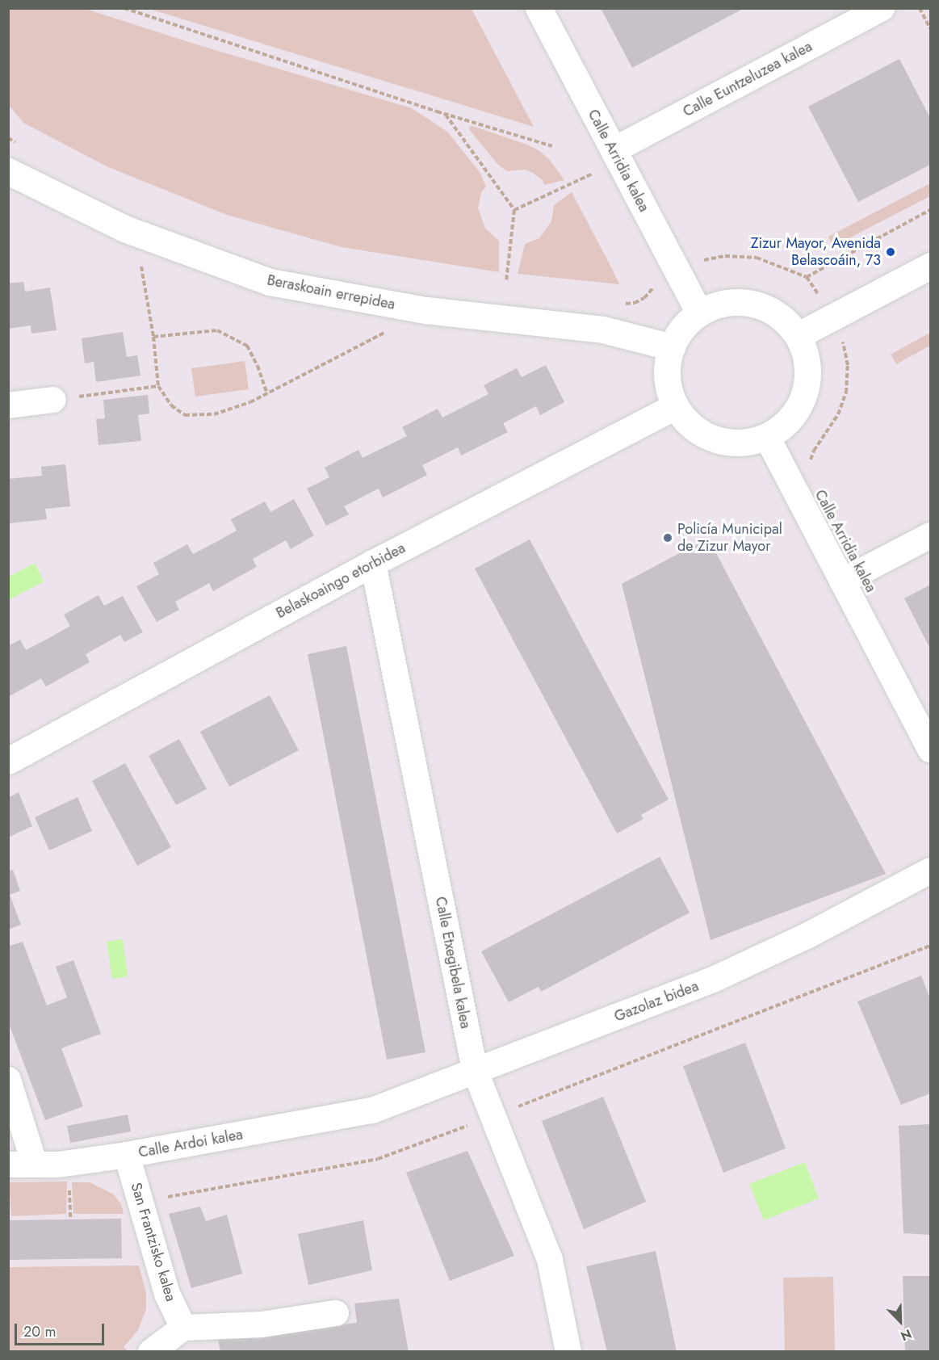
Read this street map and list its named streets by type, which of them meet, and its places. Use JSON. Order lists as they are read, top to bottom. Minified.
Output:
{"streets":{"street":["Calle Euntzeluzea kalea","Calle Arridia kalea","Beraskoain errepidea","Belaskoaingo etorbidea","Calle Etxegibela kalea","Gazolaz bidea","Calle Ardoi kalea","San Frantzisko kalea"]},"crossings":[["Calle Euntzeluzea kalea","Calle Arridia kalea"],["Calle Arridia kalea","Beraskoain errepidea"],["Calle Arridia kalea","Belaskoaingo etorbidea"],["Beraskoain errepidea","Belaskoaingo etorbidea"],["Belaskoaingo etorbidea","Calle Etxegibela kalea"],["Calle Etxegibela kalea","Gazolaz bidea"],["Gazolaz bidea","Calle Ardoi kalea"],["Calle Ardoi kalea","San Frantzisko kalea"]],"places":["Zizur Mayor, Avenida Belascoáin, 73","Policía Municipal de Zizur Mayor"],"scale_bar":"20 m","north":"bottom right"}
